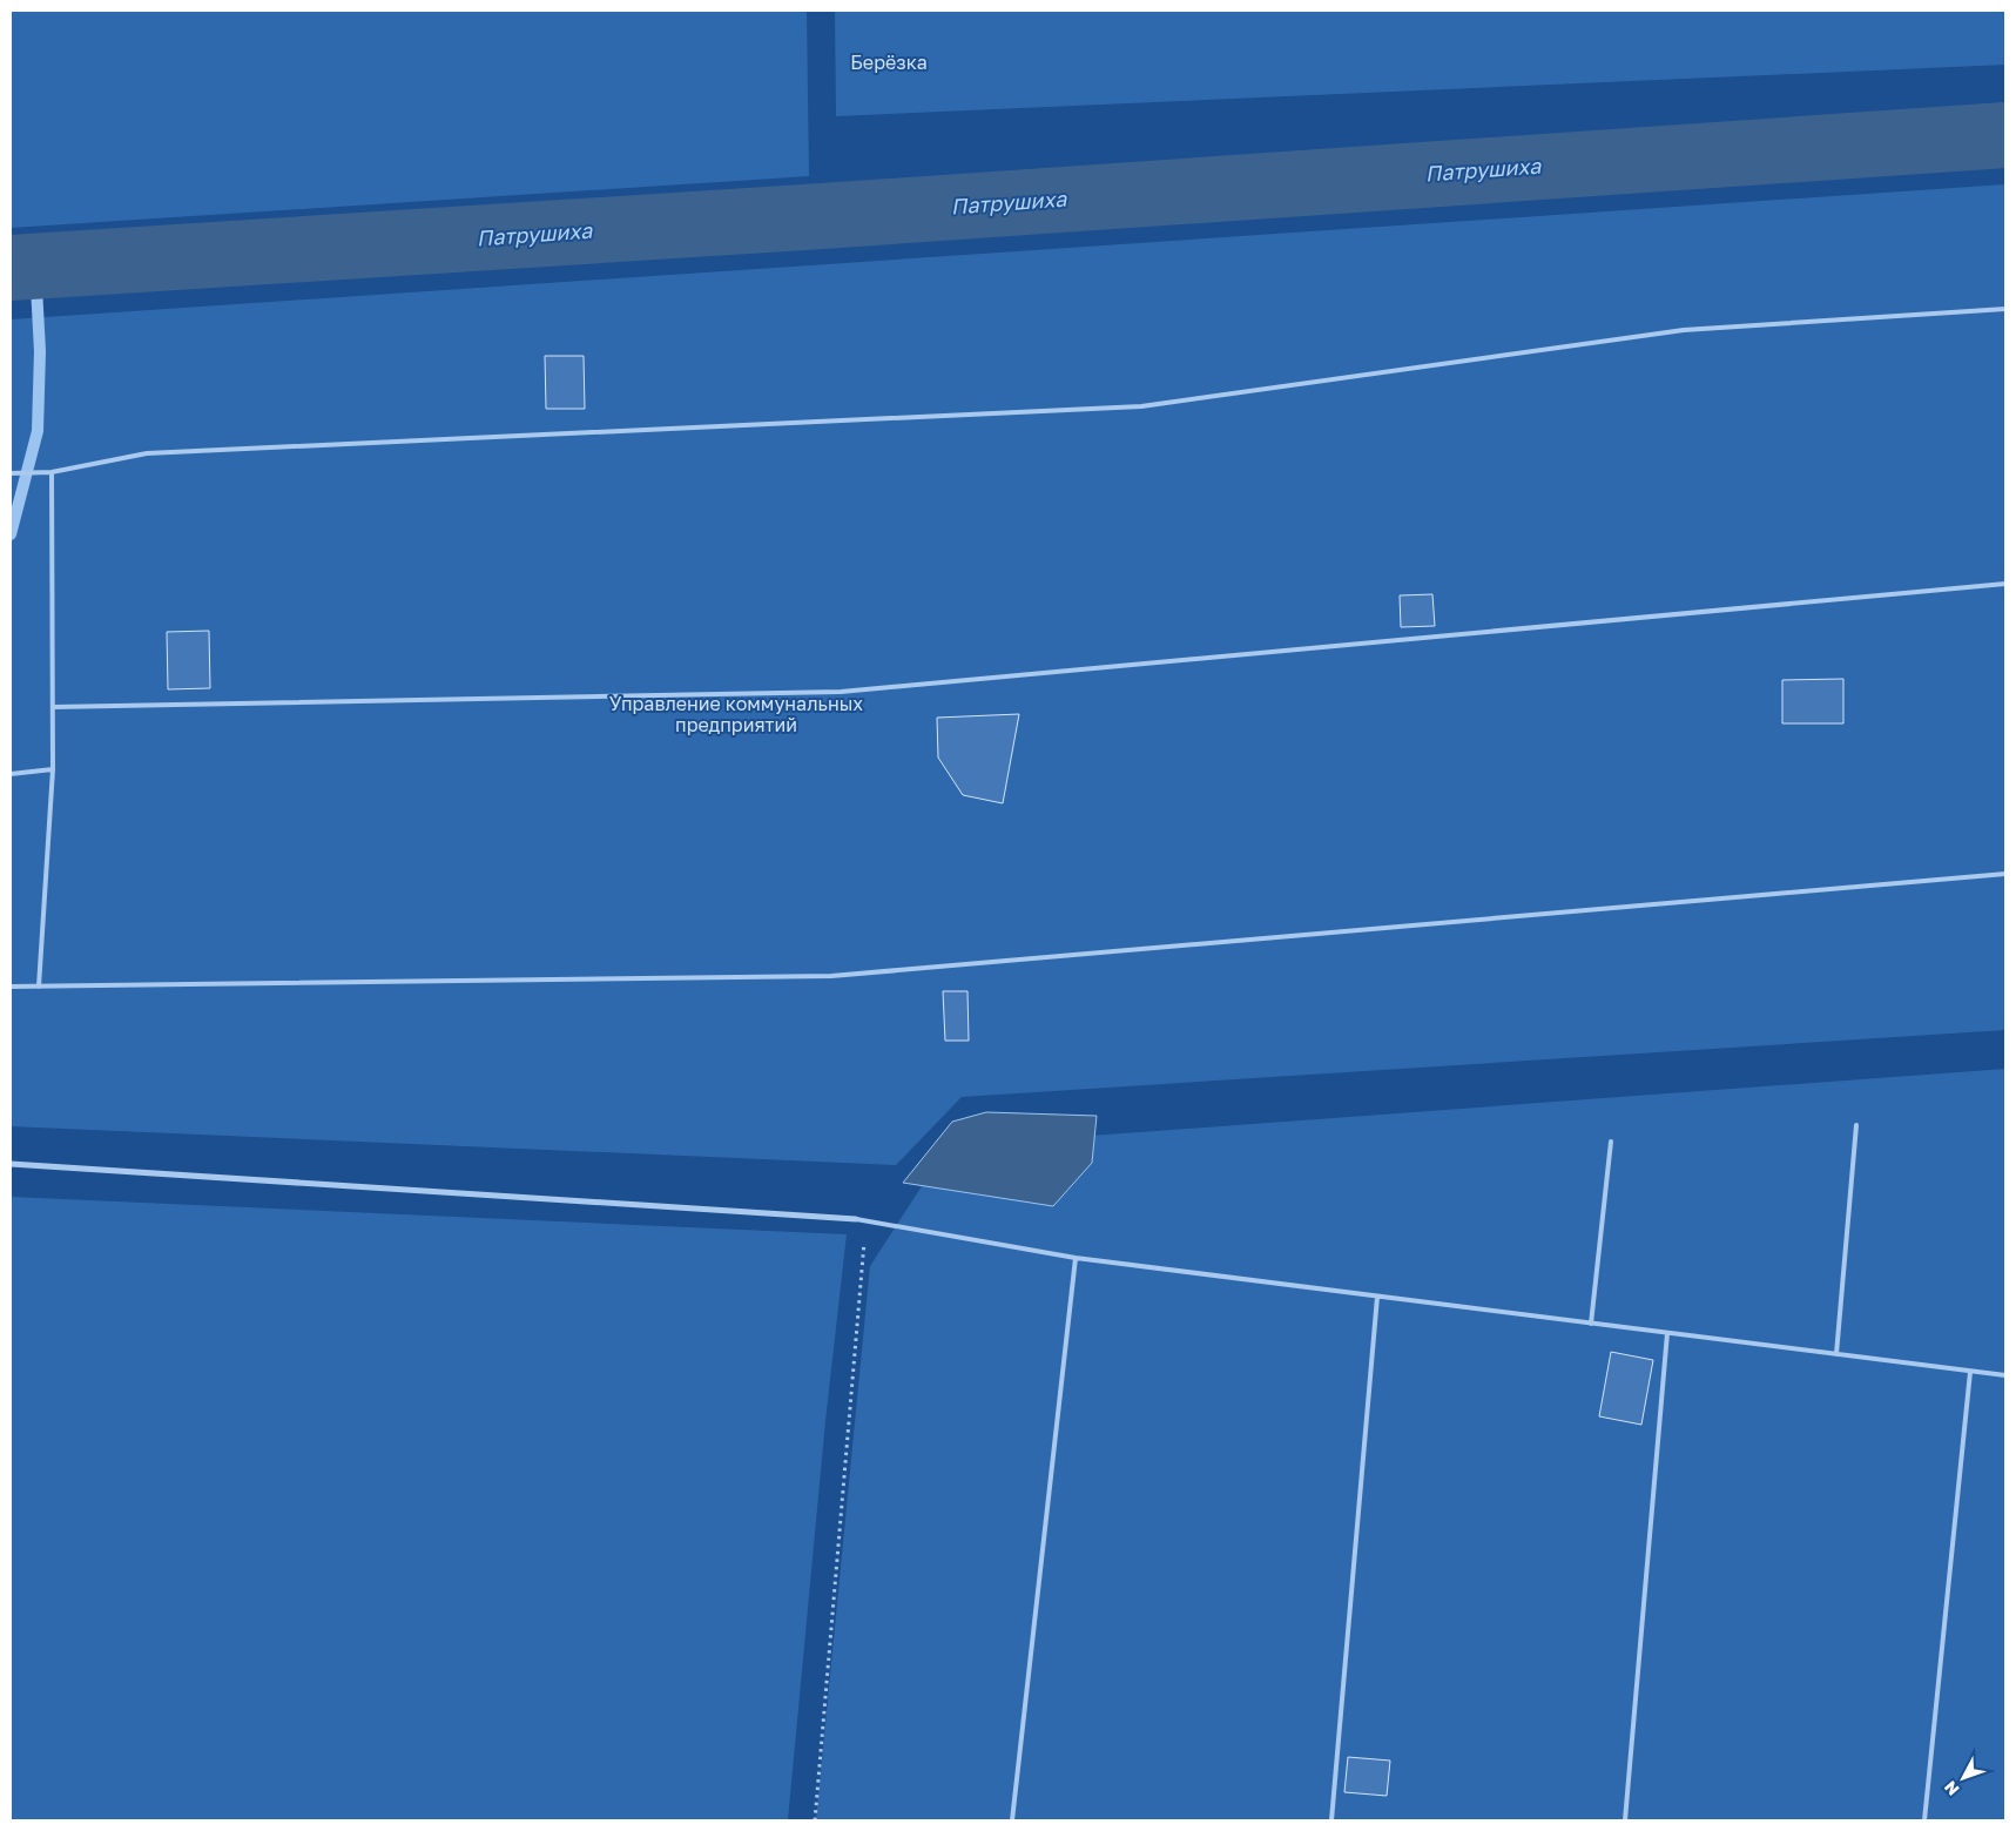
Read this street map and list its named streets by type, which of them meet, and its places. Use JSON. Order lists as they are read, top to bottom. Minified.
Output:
{"water":["Патрушиха"],"parks":["Берёзка","Управление коммунальных предприятий"],"north":"bottom left"}
